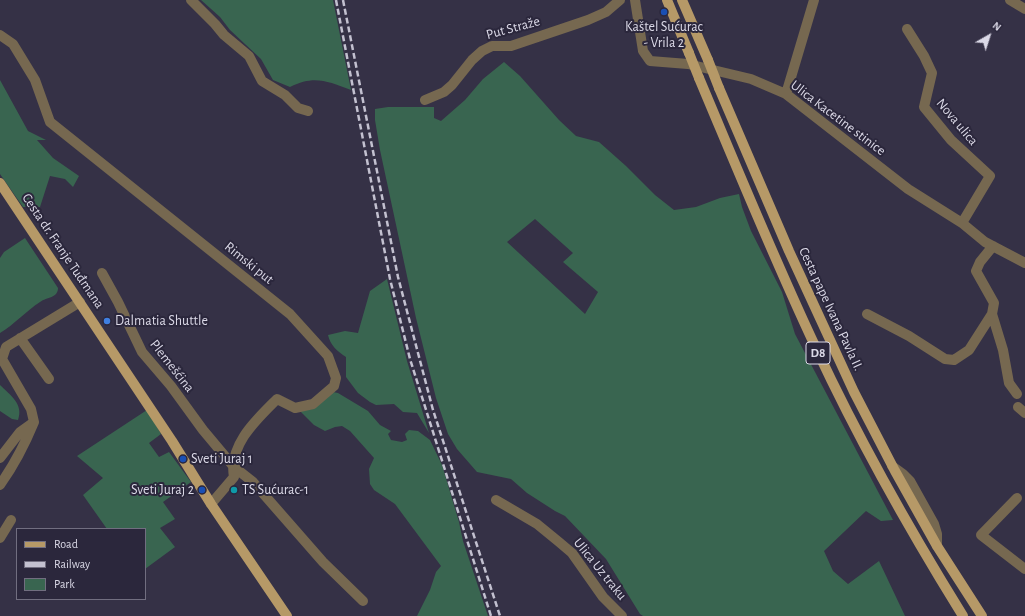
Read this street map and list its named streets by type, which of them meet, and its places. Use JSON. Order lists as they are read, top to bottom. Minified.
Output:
{"streets":{"main road":["Cesta dr. Franje Tuđmana","Cesta pape Ivana Pavla II.","D8"],"street":["Put Straže","Ulica Kacetine stinice","Nova ulica","Rimski put","Plemešćina","Ulica Uz traku"]},"crossings":[["Ulica Kacetine stinice","Nova ulica"],["Cesta dr. Franje Tuđmana","Rimski put"],["Rimski put","Plemešćina"]],"places":["Kaštel Sućurac - Vrila 2","Dalmatia Shuttle","Sveti Juraj 1","Sveti Juraj 2","TS Sućurac-1"],"legend":["Road","Railway","Park"],"north":"top right"}
